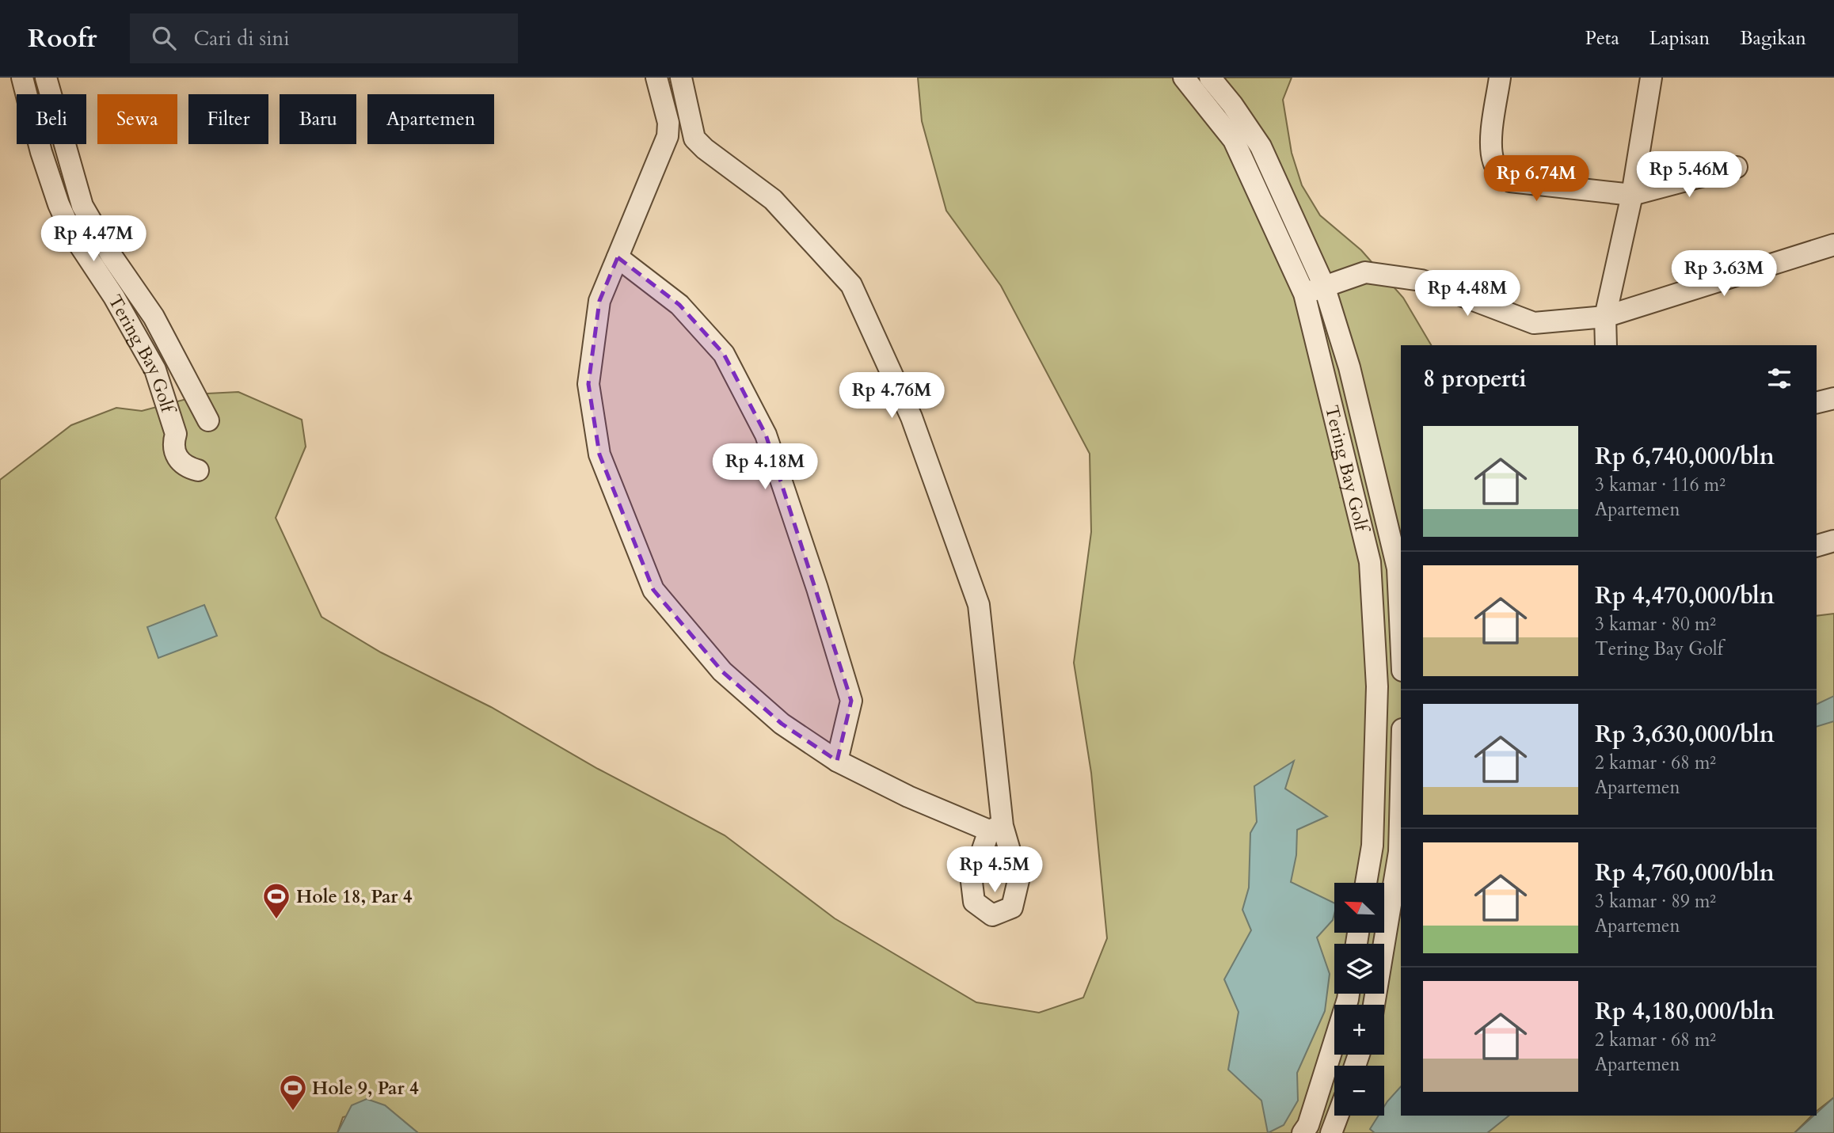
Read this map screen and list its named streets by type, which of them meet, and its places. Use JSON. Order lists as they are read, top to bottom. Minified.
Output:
{"streets":{"street":["Tering Bay Golf"]},"places":{"sports":["Hole 18, Par 4","Hole 9, Par 4"]},"north":"top left","page":{"header":"Roofr","search":"Cari di sini","nav":["Peta","Lapisan","Bagikan"],"chip":["Beli","Sewa","Filter","Baru","Apartemen"],"price":["Rp 5.46M","Rp 6.74M","Rp 4.47M","Rp 3.63M","Rp 4.48M","Rp 4.76M","Rp 4.18M","Rp 4.5M"],"heading":"8 properti","list":[{"name":"Rp 6,740,000/bln","note":"3 kamar · 116 m² · Apartemen"},{"name":"Rp 4,470,000/bln","note":"3 kamar · 80 m² · Tering Bay Golf"},{"name":"Rp 3,630,000/bln","note":"2 kamar · 68 m² · Apartemen"},{"name":"Rp 4,760,000/bln","note":"3 kamar · 89 m² · Apartemen"},{"name":"Rp 4,180,000/bln","note":"2 kamar · 68 m² · Apartemen"}],"map_buttons":["+","−"]}}
